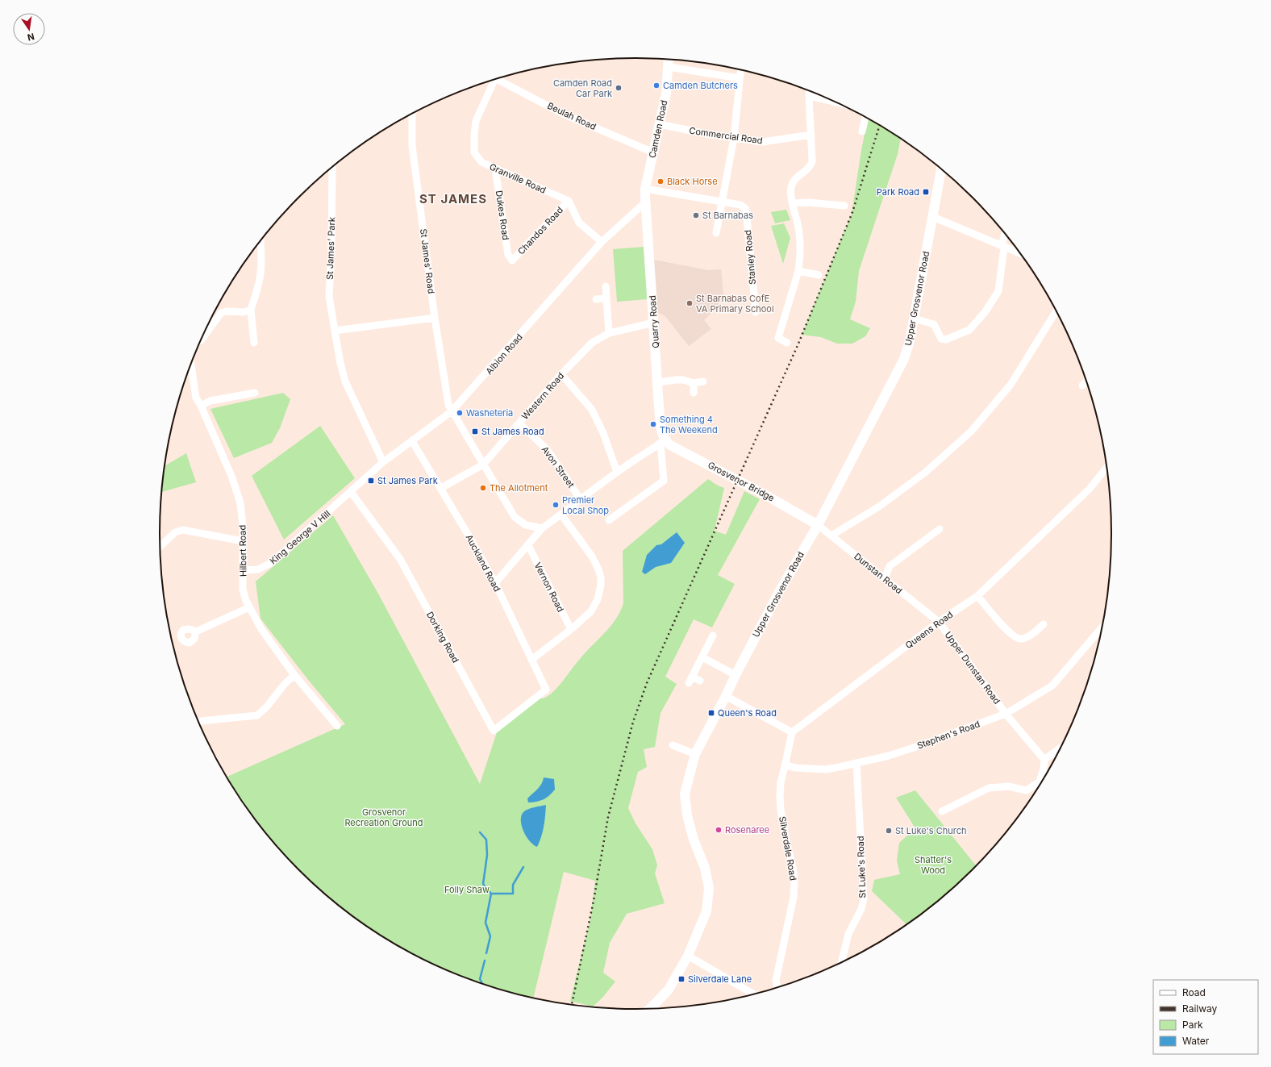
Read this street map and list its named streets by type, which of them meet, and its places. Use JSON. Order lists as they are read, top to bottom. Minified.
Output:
{"streets":{"street":["Beulah Road","Camden Road","Commercial Road","Granville Road","Dukes Road","Chandos Road","St James' Park","Stanley Road","St James' Road","Upper Grosvenor Road","Quarry Road","Albion Road","Western Road","Avon Street","Grosvenor Bridge","King George V Hill","Hilbert Road","Auckland Road","Dunstan Road","Vernon Road","Queens Road","Dorking Road","Upper Dunstan Road","Stephen's Road","Silverdale Road","St Luke's Road"]},"crossings":[["Beulah Road","Camden Road"],["Camden Road","Commercial Road"],["Camden Road","Stanley Road"],["Camden Road","Quarry Road"],["Camden Road","Albion Road"],["Granville Road","Dukes Road"],["Granville Road","Chandos Road"],["Dukes Road","Chandos Road"],["St James' Park","Albion Road"],["St James' Road","Albion Road"],["Upper Grosvenor Road","Grosvenor Bridge"],["Upper Grosvenor Road","Dunstan Road"],["Quarry Road","Albion Road"],["Quarry Road","Western Road"],["Quarry Road","Grosvenor Bridge"],["Albion Road","King George V Hill"],["Albion Road","Auckland Road"],["Albion Road","Dorking Road"],["Western Road","Avon Street"],["Western Road","Auckland Road"],["Grosvenor Bridge","Dunstan Road"],["King George V Hill","Hilbert Road"],["King George V Hill","Dorking Road"],["Auckland Road","Dorking Road"],["Dunstan Road","Queens Road"],["Dunstan Road","Upper Dunstan Road"],["Queens Road","Upper Dunstan Road"],["Upper Dunstan Road","Stephen's Road"],["Stephen's Road","Silverdale Road"],["Stephen's Road","St Luke's Road"]],"districts":["ST JAMES"],"parks":["Grosvenor Recreation Ground","Shatter's Wood","Folly Shaw"],"places":{"other":["Camden Butchers","Camden Road Car Park","Black Horse","St Barnabas","St Barnabas CofE VA Primary School","Washeteria","Something 4 The Weekend","The Allotment","Premier Local Shop","Rosenaree","St Luke's Church"],"transit":["Park Road","St James Road","St James Park","Queen's Road","Silverdale Lane"]},"legend":["Road","Railway","Park","Water"],"north":"bottom"}
